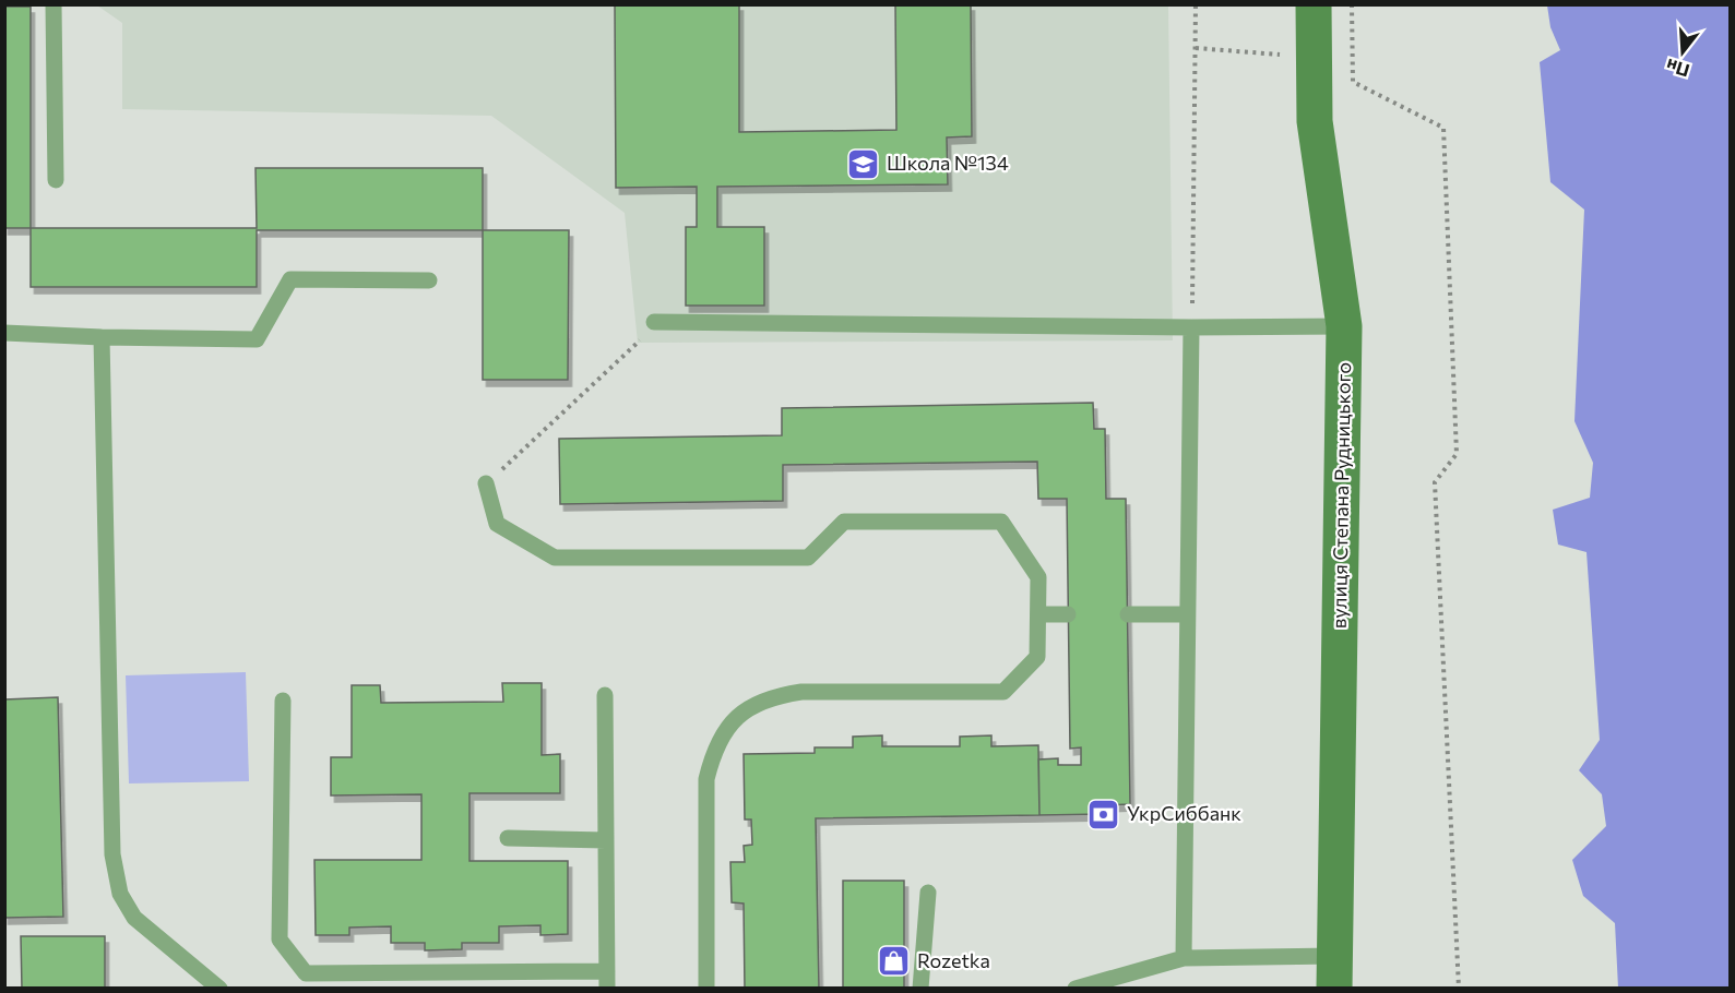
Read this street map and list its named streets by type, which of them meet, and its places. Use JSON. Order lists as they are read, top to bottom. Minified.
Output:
{"streets":{"street":["вулиця Степана Рудницького"]},"places":{"school or university":["Школа №134"],"bank":["УкрСиббанк"],"shop":["Rozetka"]},"north":"bottom"}
